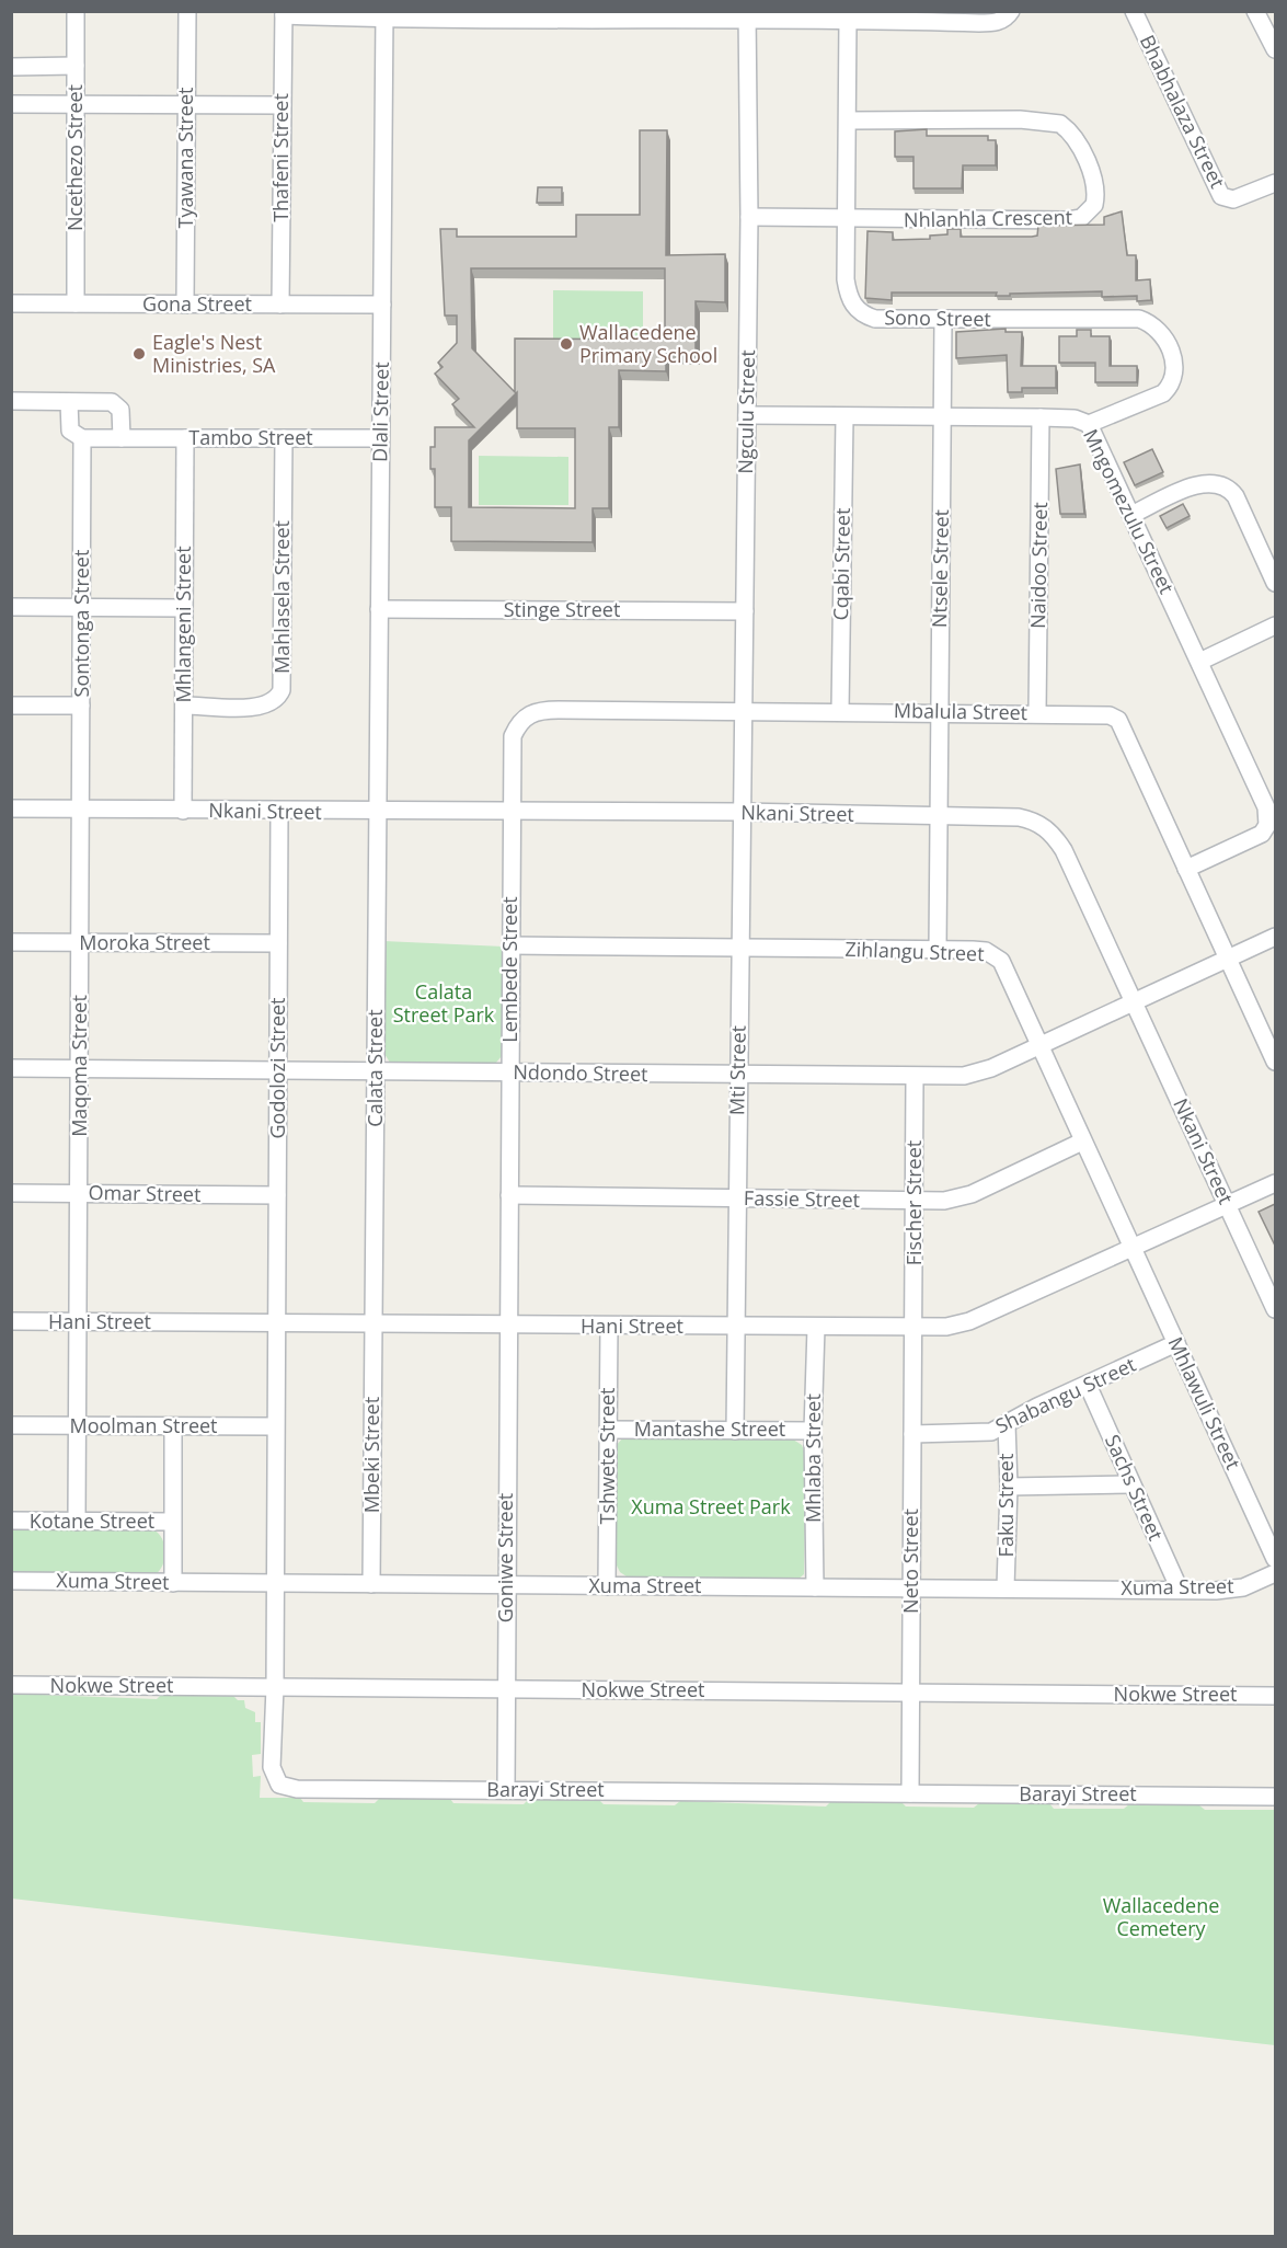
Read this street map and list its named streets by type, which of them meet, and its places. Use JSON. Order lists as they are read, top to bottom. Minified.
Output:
{"streets":{"street":["Bhabhalaza Street","Ncethezo Street","Tyawana Street","Thafeni Street","Nhlanhla Crescent","Gona Street","Sono Street","Dlali Street","Ngculu Street","Tambo Street","Mngomezulu Street","Cqabi Street","Naidoo Street","Ntsele Street","Mahlasela Street","Stinge Street","Sontonga Street","Mhlangeni Street","Mbalula Street","Nkani Street","Moroka Street","Zihlangu Street","Lembede Street","Maqoma Street","Godolozi Street","Calata Street","Mti Street","Ndondo Street","Omar Street","Fassie Street","Fischer Street","Hani Street","Shabangu Street","Mhlawuli Street","Moolman Street","Mantashe Street","Mbeki Street","Tshwete Street","Mhlaba Street","Sachs Street","Faku Street","Kotane Street","Goniwe Street","Neto Street","Xuma Street","Nokwe Street","Barayi Street"]},"crossings":[["Ncethezo Street","Gona Street"],["Tyawana Street","Gona Street"],["Thafeni Street","Gona Street"],["Nhlanhla Crescent","Sono Street"],["Gona Street","Dlali Street"],["Sono Street","Mngomezulu Street"],["Sono Street","Ntsele Street"],["Dlali Street","Tambo Street"],["Dlali Street","Stinge Street"],["Dlali Street","Nkani Street"],["Dlali Street","Calata Street"],["Ngculu Street","Mngomezulu Street"],["Ngculu Street","Stinge Street"],["Ngculu Street","Mbalula Street"],["Ngculu Street","Nkani Street"],["Ngculu Street","Mti Street"],["Tambo Street","Mahlasela Street"],["Tambo Street","Sontonga Street"],["Tambo Street","Mhlangeni Street"],["Mngomezulu Street","Cqabi Street"],["Mngomezulu Street","Naidoo Street"],["Mngomezulu Street","Ntsele Street"],["Mngomezulu Street","Mbalula Street"],["Cqabi Street","Mbalula Street"],["Naidoo Street","Mbalula Street"],["Ntsele Street","Mbalula Street"],["Ntsele Street","Nkani Street"],["Ntsele Street","Zihlangu Street"],["Mahlasela Street","Mhlangeni Street"],["Sontonga Street","Nkani Street"],["Sontonga Street","Maqoma Street"],["Mhlangeni Street","Nkani Street"],["Mbalula Street","Nkani Street"],["Mbalula Street","Lembede Street"],["Mbalula Street","Ndondo Street"],["Nkani Street","Lembede Street"],["Nkani Street","Maqoma Street"],["Nkani Street","Godolozi Street"],["Nkani Street","Calata Street"],["Nkani Street","Mti Street"],["Nkani Street","Ndondo Street"],["Nkani Street","Hani Street"],["Moroka Street","Maqoma Street"],["Moroka Street","Godolozi Street"],["Zihlangu Street","Lembede Street"],["Zihlangu Street","Mti Street"],["Zihlangu Street","Ndondo Street"],["Zihlangu Street","Fassie Street"],["Zihlangu Street","Hani Street"],["Zihlangu Street","Mhlawuli Street"],["Lembede Street","Ndondo Street"],["Lembede Street","Fassie Street"],["Lembede Street","Hani Street"],["Lembede Street","Goniwe Street"],["Maqoma Street","Ndondo Street"],["Maqoma Street","Omar Street"],["Maqoma Street","Hani Street"],["Maqoma Street","Moolman Street"],["Maqoma Street","Kotane Street"],["Godolozi Street","Ndondo Street"],["Godolozi Street","Omar Street"],["Godolozi Street","Hani Street"],["Godolozi Street","Barayi Street"],["Calata Street","Ndondo Street"],["Calata Street","Hani Street"],["Calata Street","Mbeki Street"],["Mti Street","Ndondo Street"],["Mti Street","Fassie Street"],["Mti Street","Hani Street"],["Mti Street","Mantashe Street"],["Ndondo Street","Fischer Street"],["Fassie Street","Fischer Street"],["Fischer Street","Hani Street"],["Fischer Street","Neto Street"],["Hani Street","Mhlawuli Street"],["Hani Street","Mbeki Street"],["Hani Street","Tshwete Street"],["Hani Street","Mhlaba Street"],["Hani Street","Goniwe Street"],["Hani Street","Neto Street"],["Hani Street","Barayi Street"],["Shabangu Street","Mhlawuli Street"],["Shabangu Street","Sachs Street"],["Shabangu Street","Faku Street"],["Shabangu Street","Neto Street"],["Moolman Street","Barayi Street"],["Mantashe Street","Tshwete Street"],["Mantashe Street","Mhlaba Street"],["Mbeki Street","Xuma Street"],["Tshwete Street","Xuma Street"],["Mhlaba Street","Xuma Street"],["Sachs Street","Xuma Street"],["Faku Street","Xuma Street"],["Goniwe Street","Xuma Street"],["Goniwe Street","Nokwe Street"],["Goniwe Street","Barayi Street"],["Neto Street","Xuma Street"],["Neto Street","Nokwe Street"],["Neto Street","Barayi Street"],["Xuma Street","Barayi Street"],["Nokwe Street","Barayi Street"]],"parks":["Calata Street Park","Xuma Street Park","Wallacedene Cemetery"],"places":["Wallacedene Primary School","Eagle's Nest Ministries, SA"]}
